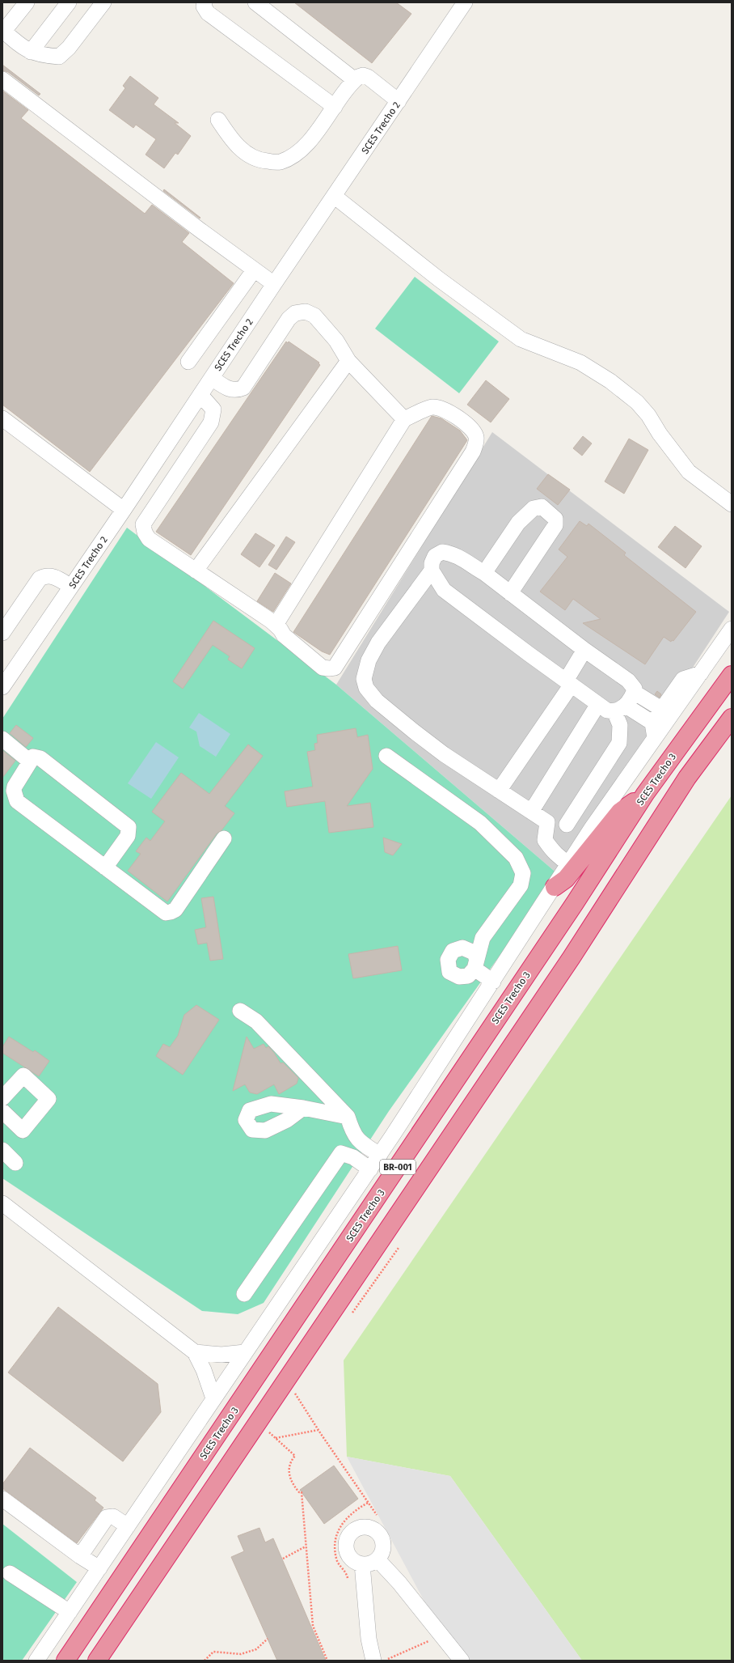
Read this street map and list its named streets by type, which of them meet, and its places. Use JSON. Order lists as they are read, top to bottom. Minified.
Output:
{"streets":{"highway":["SCES Trecho 3","BR-001"],"street":["SCES Trecho 2"]}}
